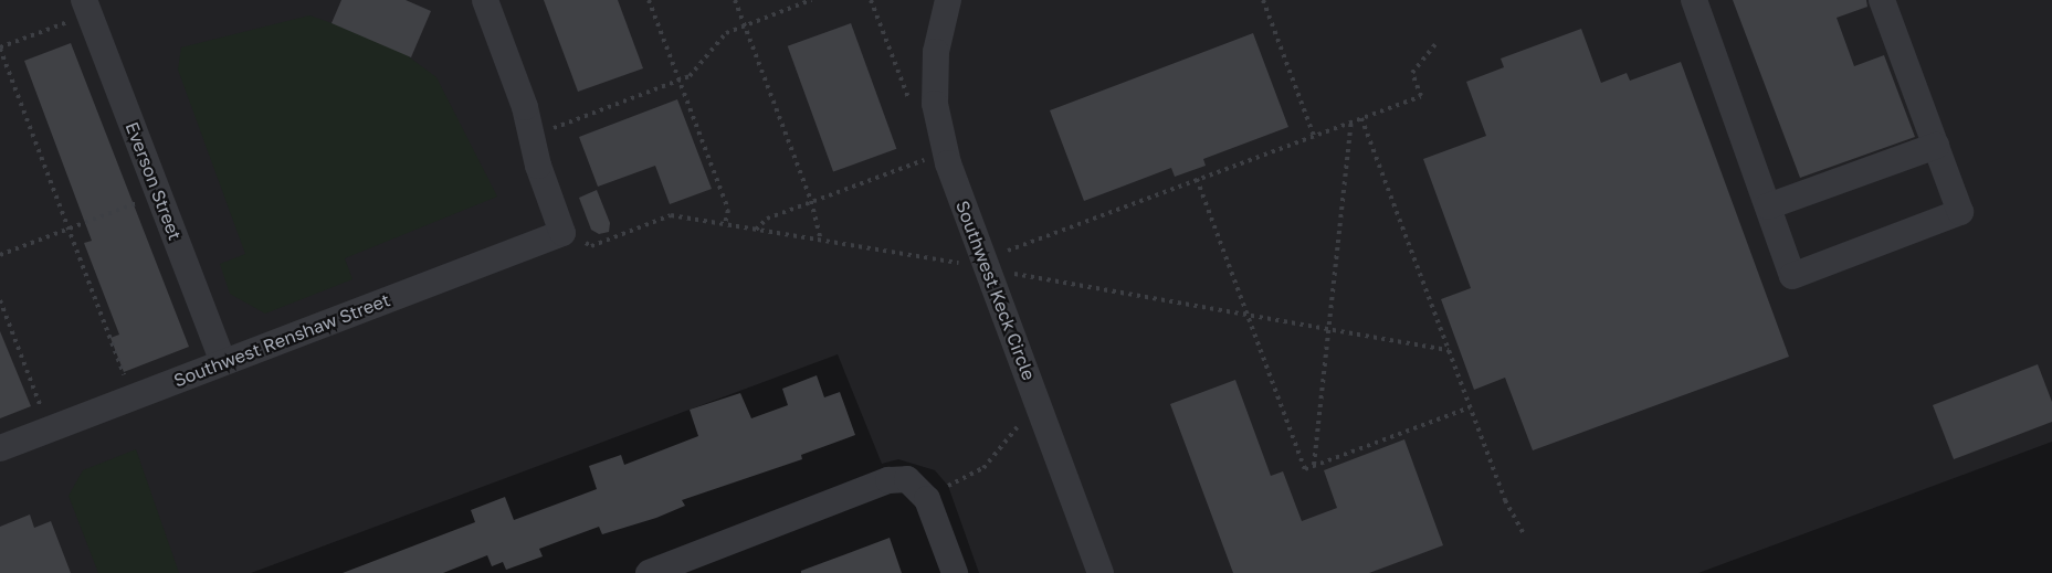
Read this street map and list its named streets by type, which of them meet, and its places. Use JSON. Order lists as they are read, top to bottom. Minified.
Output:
{"streets":{"street":["Everson Street","Southwest Keck Circle","Southwest Renshaw Street"]},"crossings":[["Everson Street","Southwest Renshaw Street"]]}
